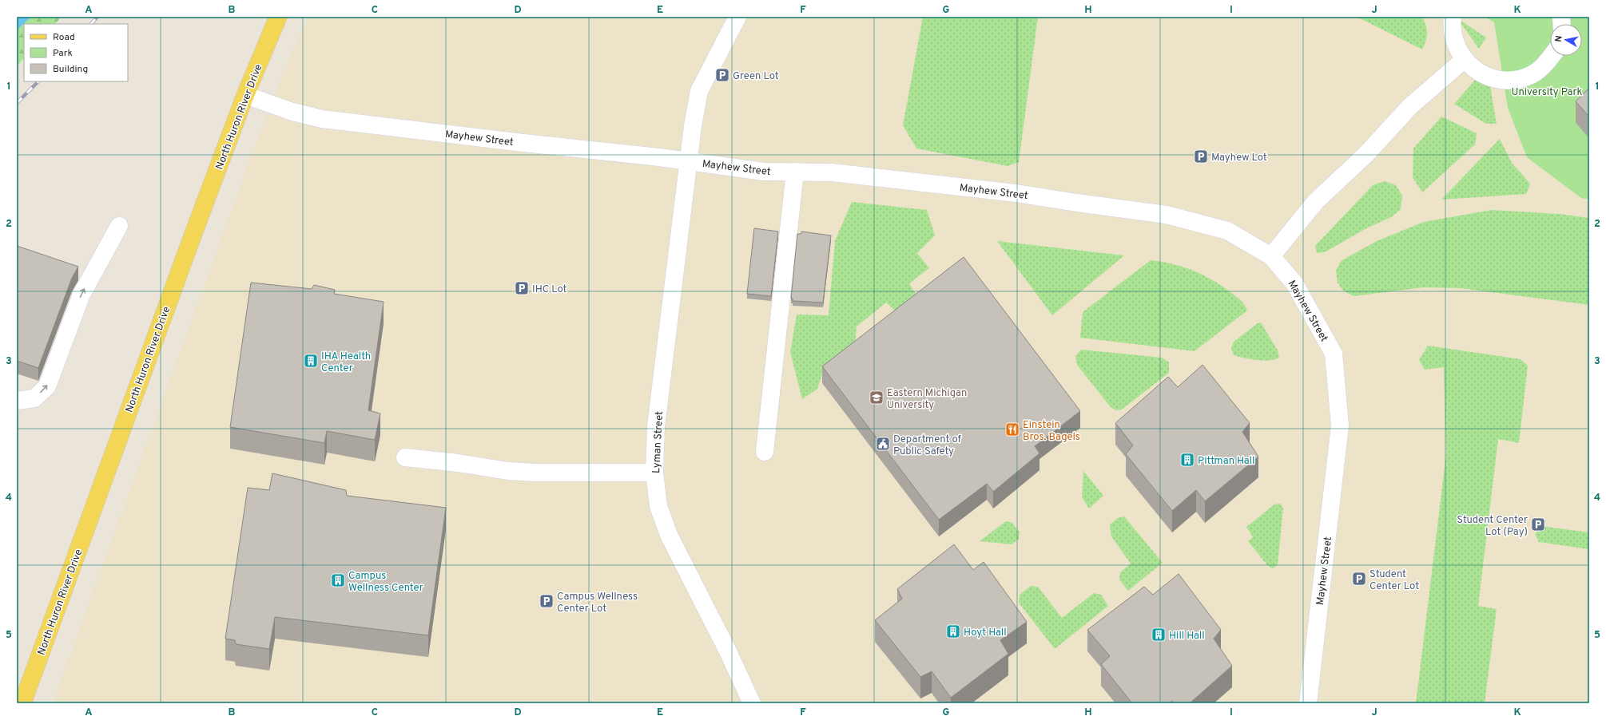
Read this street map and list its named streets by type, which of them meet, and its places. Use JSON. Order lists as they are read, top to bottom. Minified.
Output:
{"streets":{"main road":["North Huron River Drive"],"lane":["Mayhew Street","Lyman Street"]},"crossings":[["North Huron River Drive","Mayhew Street"],["Mayhew Street","Lyman Street"]],"parks":["University Park"],"places":{"parking":["Green Lot","Mayhew Lot","IHC Lot","Student Center Lot (Pay)","Student Center Lot","Campus Wellness Center Lot"],"building":["IHA Health Center","Pittman Hall","Campus Wellness Center","Hoyt Hall","Hill Hall"],"school or university":["Eastern Michigan University"],"restaurant":["Einstein Bros. Bagels"],"public building":["Department of Public Safety"]},"legend":["Road","Park","Building"],"north":"left","grid":{"columns":["A","B","C","D","E","F","G","H","I","J","K"],"rows":["1","2","3","4","5"]}}
